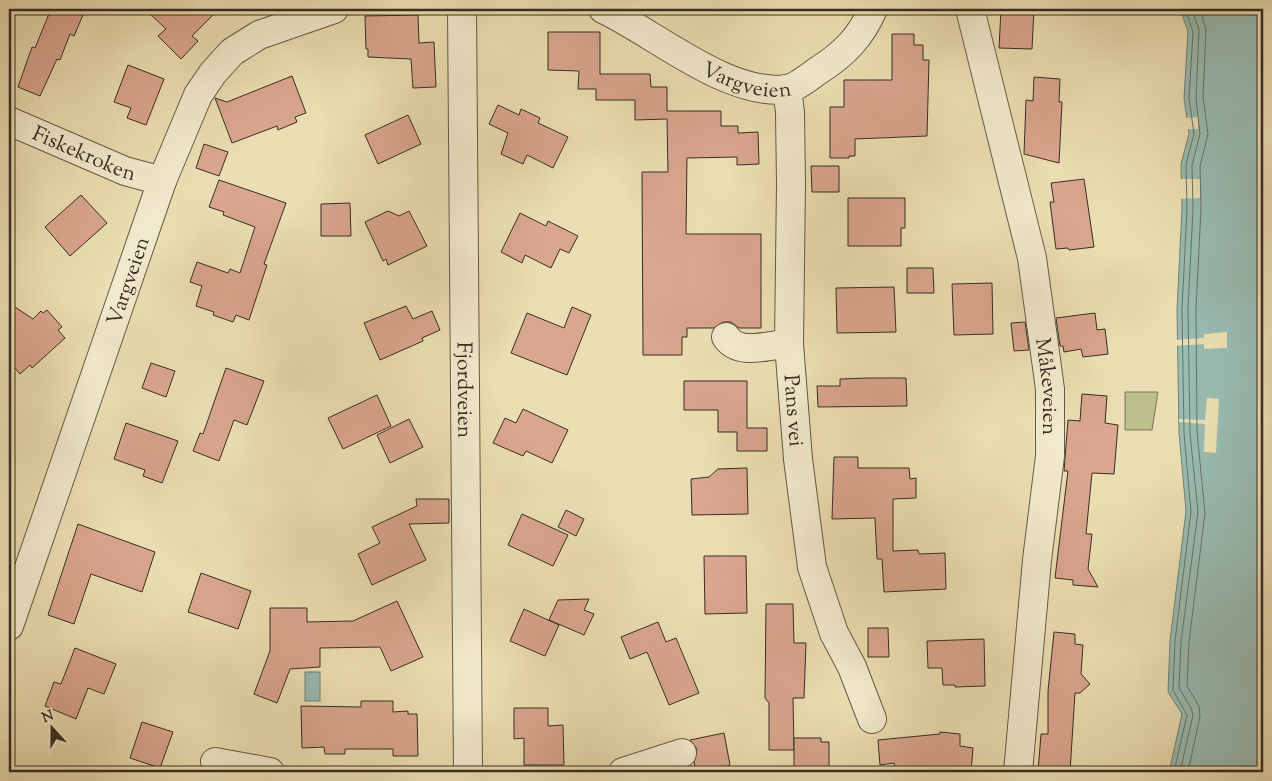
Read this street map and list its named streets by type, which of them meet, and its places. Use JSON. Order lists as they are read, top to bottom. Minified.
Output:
{"streets":{"street":["Vargveien","Fiskekroken","Måkeveien","Fjordveien","Pans vei"]},"crossings":[["Vargveien","Fiskekroken"],["Vargveien","Pans vei"]],"north":"top"}
